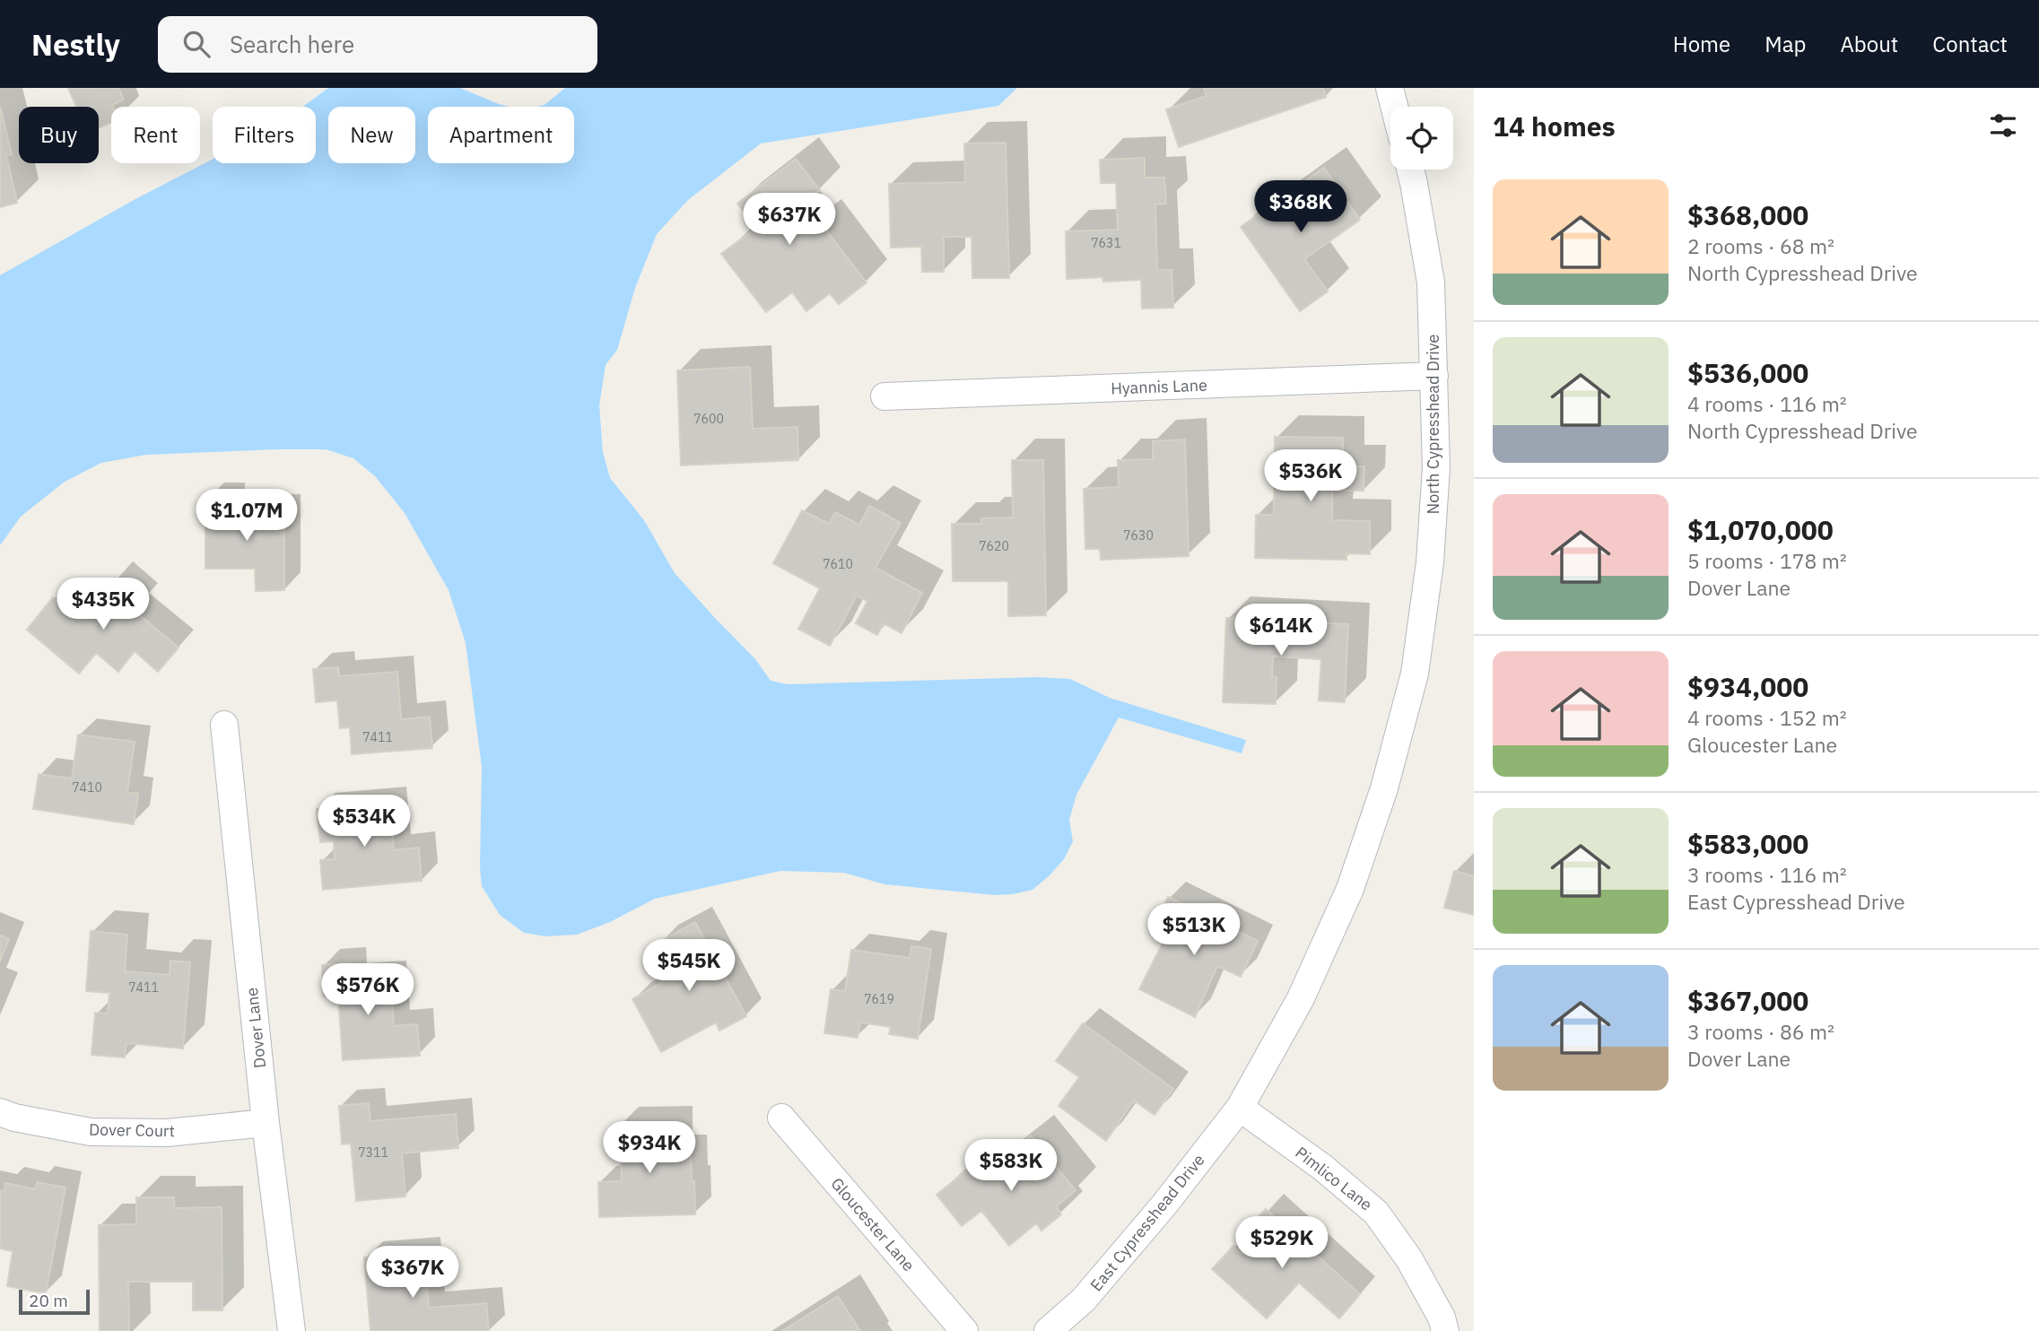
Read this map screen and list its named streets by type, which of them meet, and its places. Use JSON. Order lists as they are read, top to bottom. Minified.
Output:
{"streets":{"street":["Hyannis Lane","North Cypresshead Drive","Dover Lane","Dover Court","Pimlico Lane","East Cypresshead Drive","Gloucester Lane"]},"crossings":[["Hyannis Lane","North Cypresshead Drive"],["North Cypresshead Drive","Pimlico Lane"],["North Cypresshead Drive","East Cypresshead Drive"],["Dover Lane","Dover Court"],["Pimlico Lane","East Cypresshead Drive"]],"house_numbers":["7631","7600","7630","7620","7610","7411","7410","7411","7619","7311"],"scale_bar":"20 m","page":{"header":"Nestly","search":"Search here","nav":["Home","Map","About","Contact"],"heading":"14 homes","chip":["Buy","Rent","Filters","New","Apartment"],"list":[{"name":"$368,000","note":"2 rooms · 68 m² · North Cypresshead Drive"},{"name":"$536,000","note":"4 rooms · 116 m² · North Cypresshead Drive"},{"name":"$1,070,000","note":"5 rooms · 178 m² · Dover Lane"},{"name":"$934,000","note":"4 rooms · 152 m² · Gloucester Lane"},{"name":"$583,000","note":"3 rooms · 116 m² · East Cypresshead Drive"},{"name":"$367,000","note":"3 rooms · 86 m² · Dover Lane"}],"price":["$368K","$637K","$536K","$1.07M","$435K","$614K","$534K","$513K","$545K","$576K","$934K","$583K","$529K","$367K"],"scale":"20 m"}}
